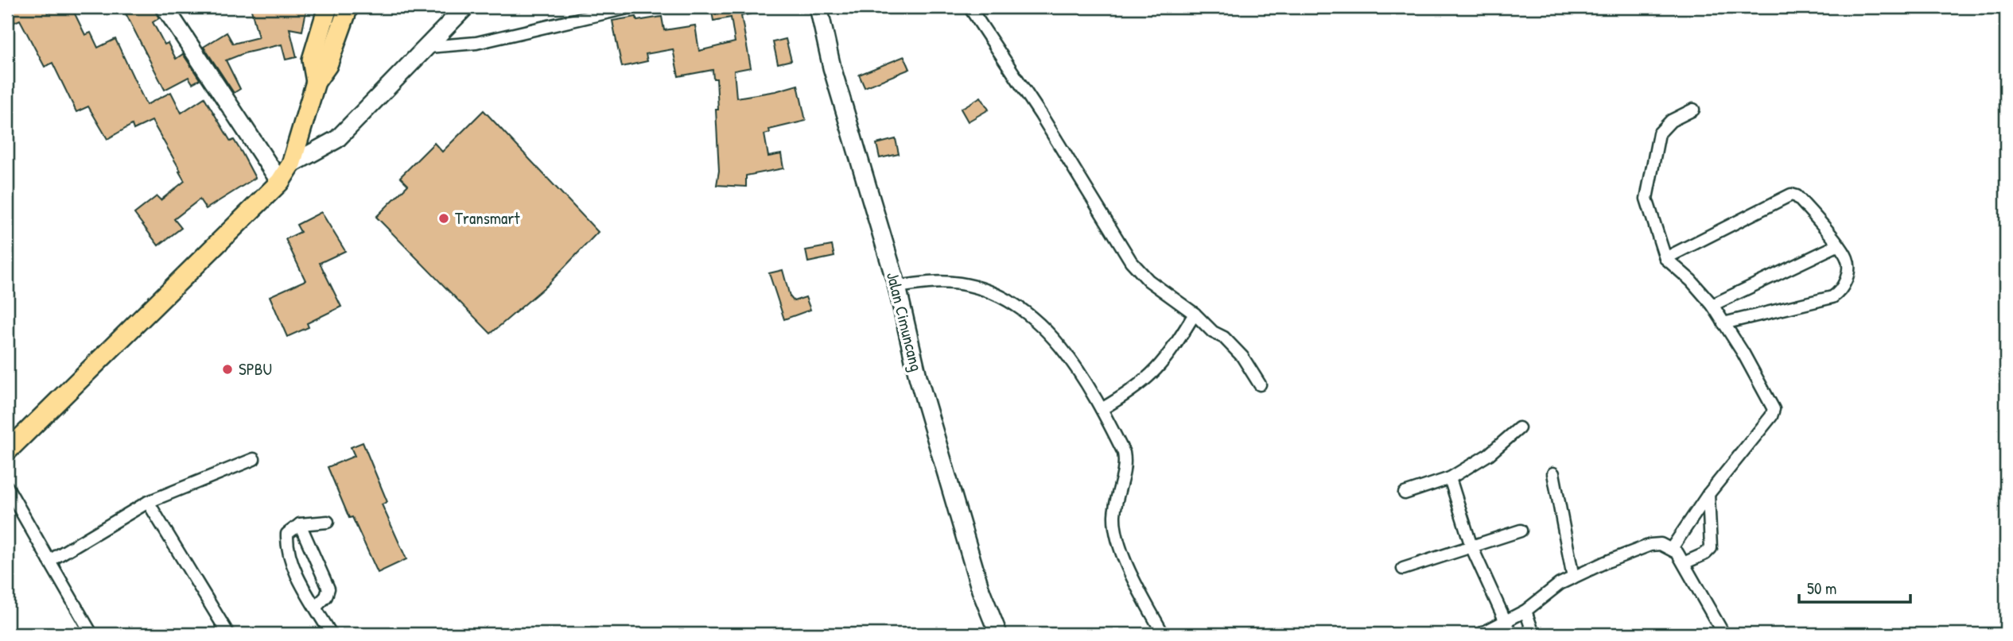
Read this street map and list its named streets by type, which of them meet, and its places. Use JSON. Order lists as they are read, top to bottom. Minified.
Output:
{"streets":{"street":["Jalan Cimuncang"]},"places":["Transmart","SPBU"],"scale_bar":"50 m"}
